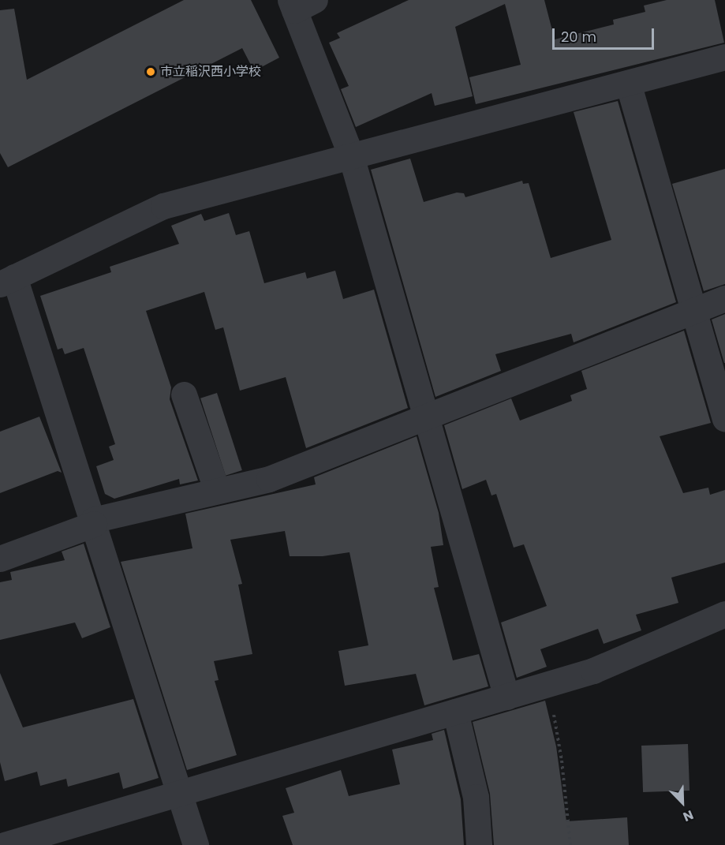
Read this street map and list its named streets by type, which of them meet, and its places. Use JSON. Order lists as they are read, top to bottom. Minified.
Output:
{"places":["市立稲沢西小学校"],"scale_bar":"20 m","north":"bottom right"}
